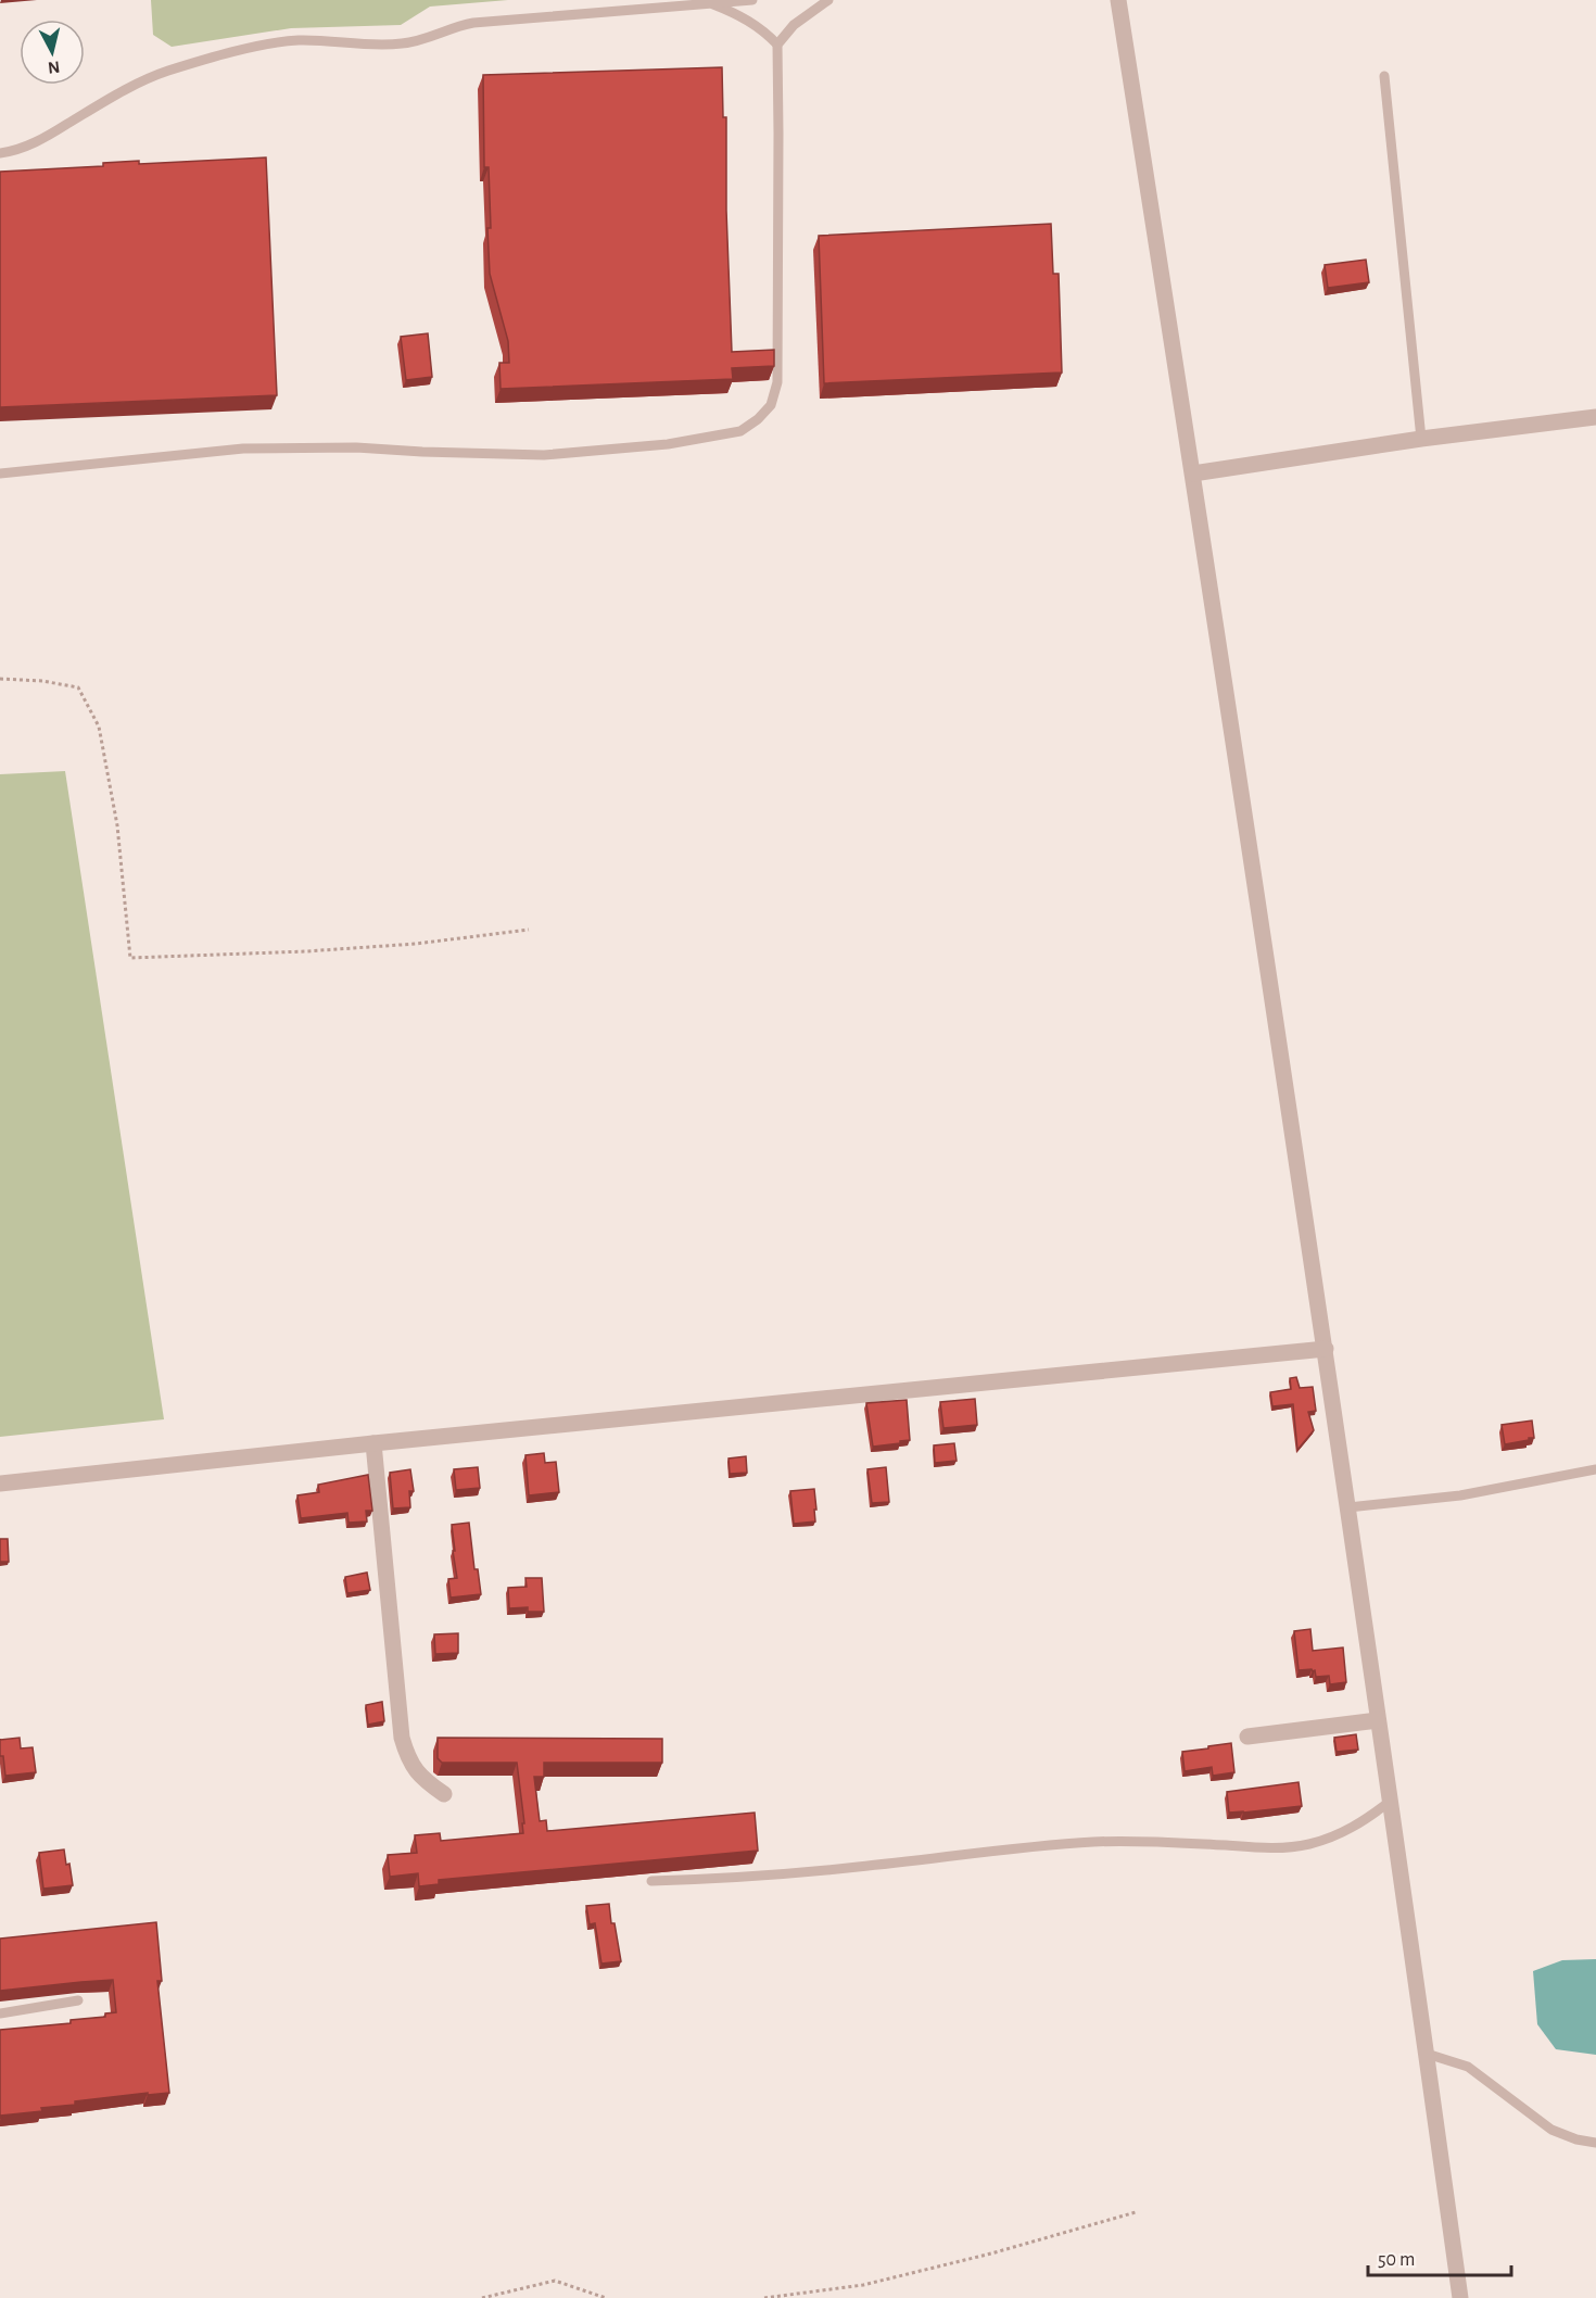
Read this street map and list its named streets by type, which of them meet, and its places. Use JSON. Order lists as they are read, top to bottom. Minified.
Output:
{"scale_bar":"50 m","north":"bottom"}
